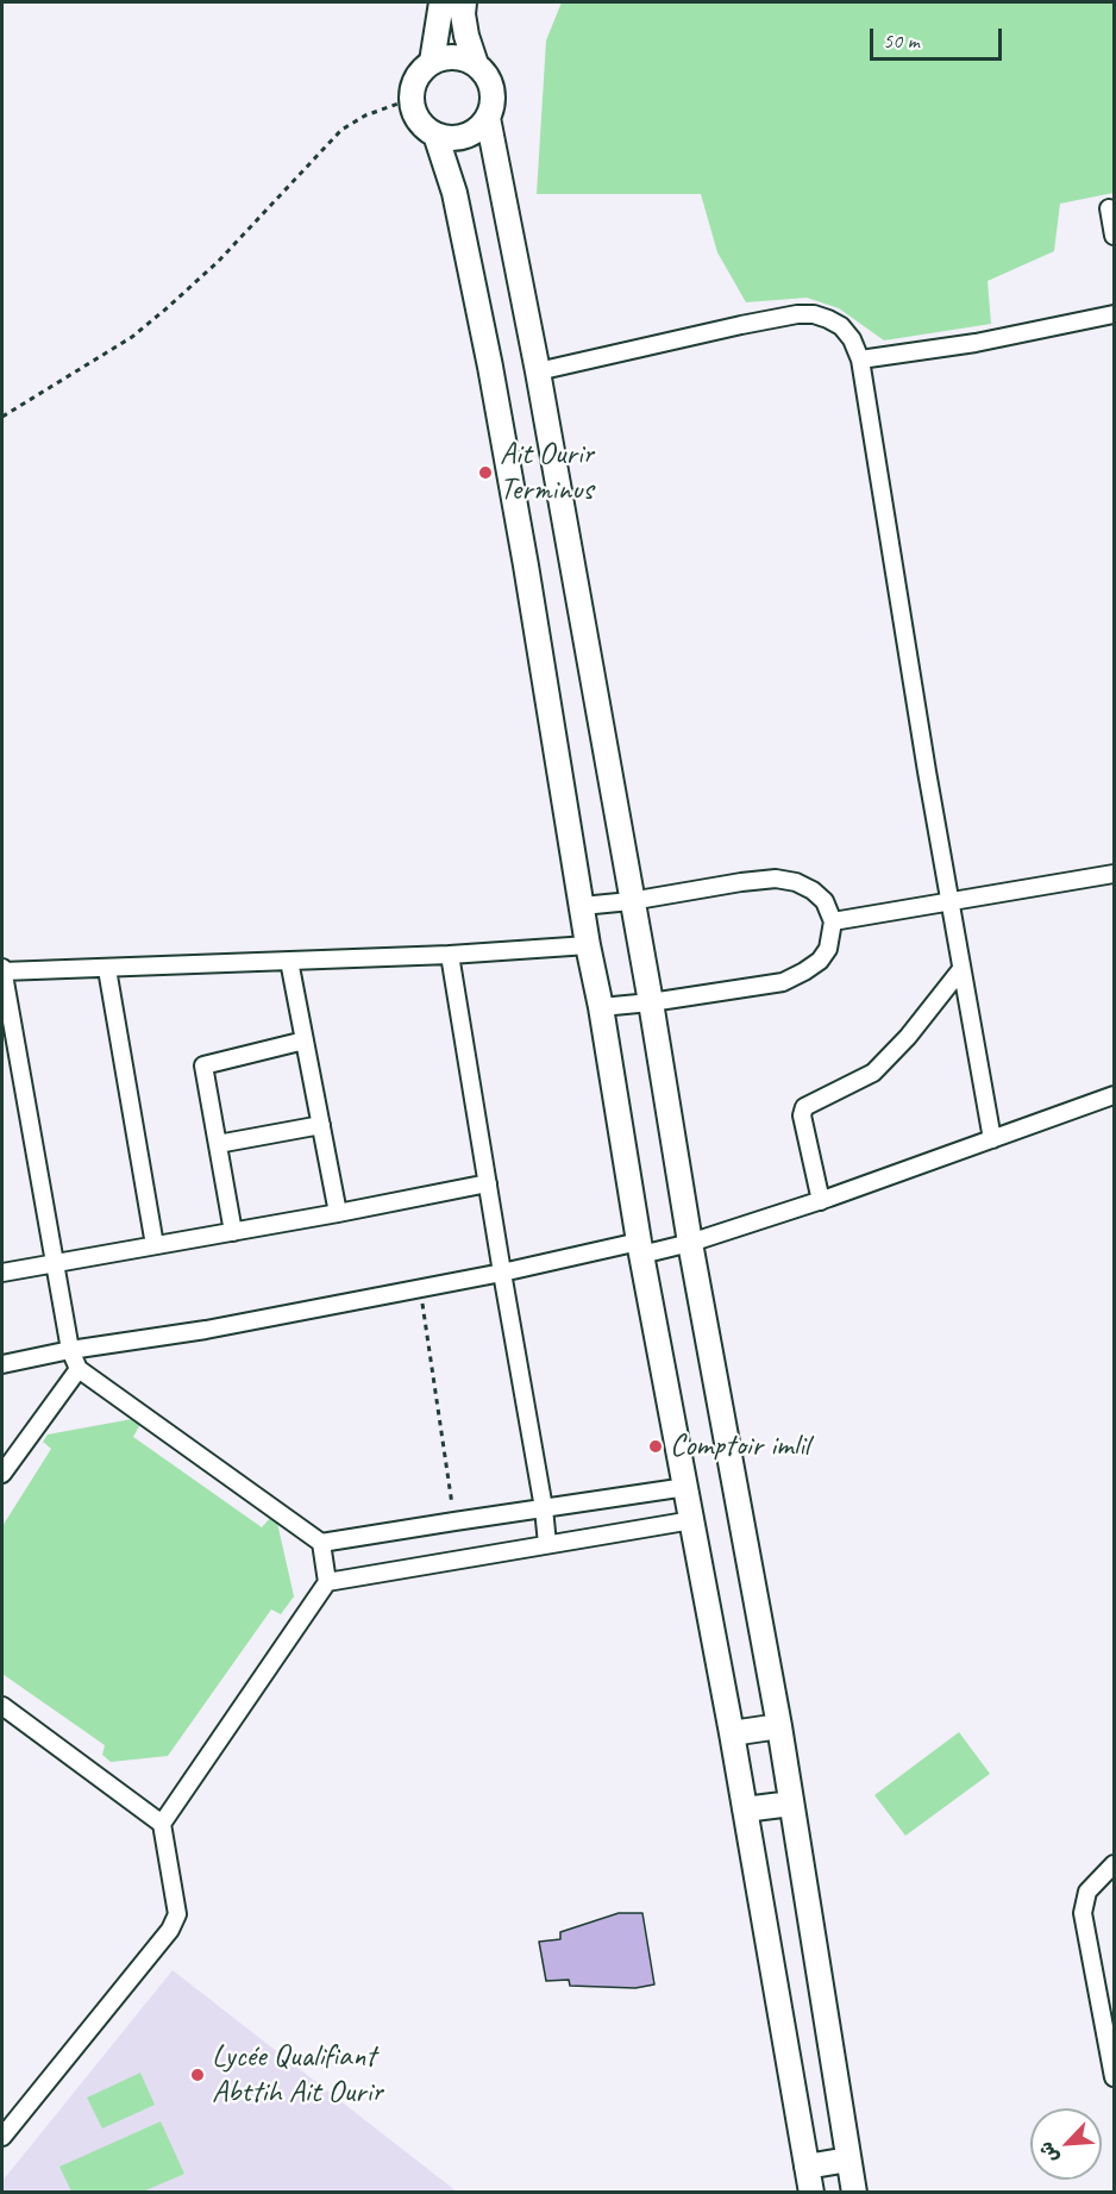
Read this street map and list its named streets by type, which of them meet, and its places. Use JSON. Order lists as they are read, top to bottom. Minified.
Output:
{"places":["Ait Ourir Terminus","Comptoir imlil","Lycée Qualifiant Abttih Ait Ourir"],"scale_bar":"50 m","north":"bottom left"}
